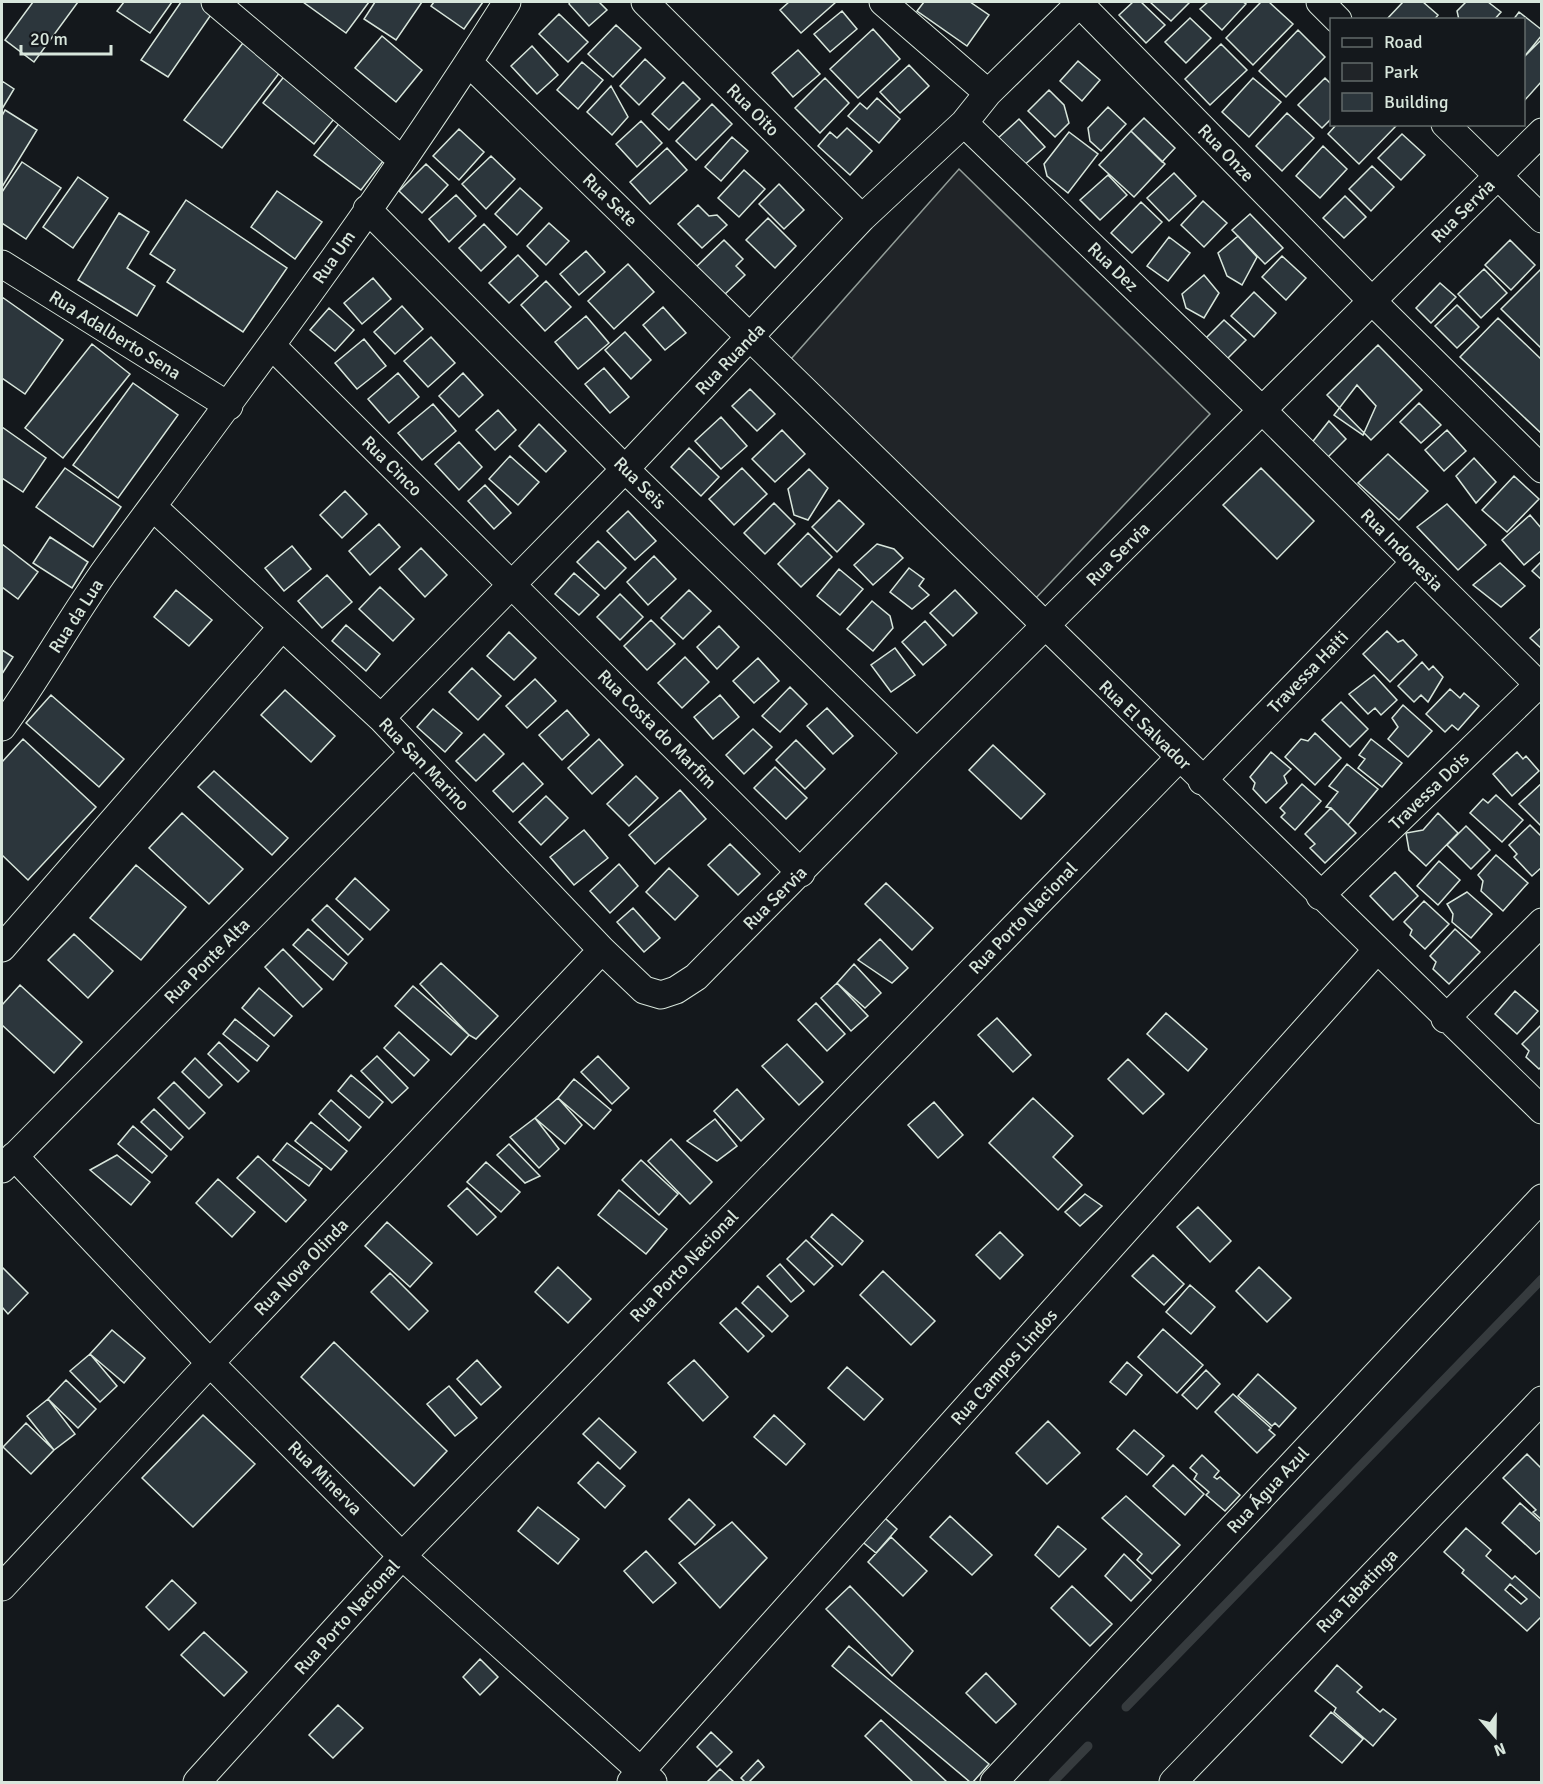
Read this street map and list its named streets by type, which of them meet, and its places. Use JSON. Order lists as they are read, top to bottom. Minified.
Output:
{"streets":{"street":["Rua Oito","Rua Onze","Rua Sete","Rua Servia","Rua Um","Rua Dez","Rua Adalberto Sena","Rua Ruanda","Rua Cinco","Rua Seis","Rua Indonesia","Rua da Lua","Travessa Haiti","Rua El Salvador","Rua Costa do Marfim","Rua San Marino","Travessa Dois","Rua Porto Nacional","Rua Ponte Alta","Rua Nova Olinda","Rua Campos Lindos","Rua Minerva","Rua Água Azul","Rua Tabatinga"]},"crossings":[["Rua Oito","Rua Ruanda"],["Rua Onze","Rua Servia"],["Rua Onze","Rua Ruanda"],["Rua Sete","Rua Um"],["Rua Sete","Rua Ruanda"],["Rua Sete","Rua El Salvador"],["Rua Servia","Rua Dez"],["Rua Servia","Rua Seis"],["Rua Servia","Rua Indonesia"],["Rua Servia","Rua El Salvador"],["Rua Servia","Rua Costa do Marfim"],["Rua Servia","Rua San Marino"],["Rua Um","Rua Adalberto Sena"],["Rua Um","Rua Cinco"],["Rua Um","Rua Seis"],["Rua Um","Rua da Lua"],["Rua Um","Rua San Marino"],["Rua Dez","Rua Ruanda"],["Rua Dez","Rua Indonesia"],["Rua Ruanda","Rua Cinco"],["Rua Ruanda","Rua Seis"],["Rua Ruanda","Rua El Salvador"],["Rua Ruanda","Rua Costa do Marfim"],["Rua Ruanda","Rua San Marino"],["Rua Cinco","Rua Costa do Marfim"],["Rua Indonesia","Travessa Haiti"],["Rua Indonesia","Travessa Dois"],["Rua da Lua","Rua San Marino"],["Travessa Haiti","Rua El Salvador"],["Rua El Salvador","Travessa Dois"],["Rua El Salvador","Rua Porto Nacional"],["Rua El Salvador","Rua Campos Lindos"],["Rua San Marino","Rua Ponte Alta"],["Rua San Marino","Rua Nova Olinda"],["Rua Porto Nacional","Rua Minerva"],["Rua Ponte Alta","Rua Minerva"],["Rua Nova Olinda","Rua Minerva"],["Rua Campos Lindos","Rua Minerva"]],"legend":["Road","Park","Building"],"scale_bar":"20 m","north":"bottom"}
